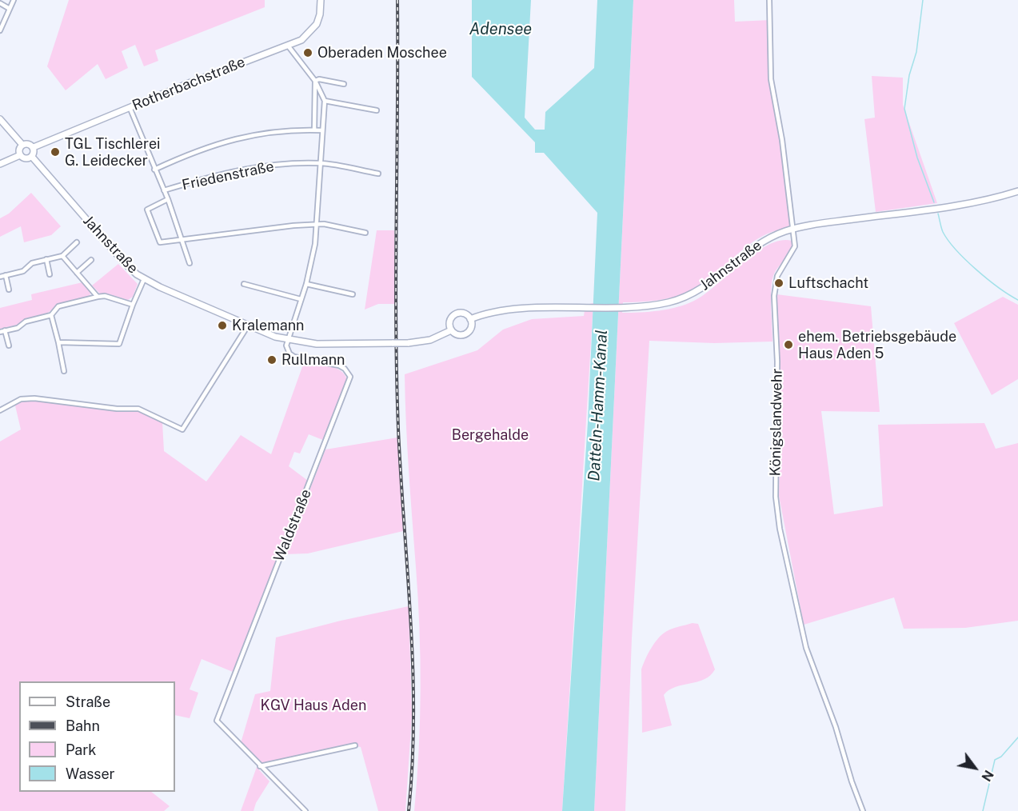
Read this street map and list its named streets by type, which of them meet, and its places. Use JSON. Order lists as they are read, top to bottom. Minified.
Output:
{"streets":{"main road":["Rotherbachstraße","Jahnstraße"],"street":["Friedenstraße","Königslandwehr","Waldstraße"]},"crossings":[["Rotherbachstraße","Jahnstraße"],["Jahnstraße","Königslandwehr"],["Jahnstraße","Waldstraße"]],"water":["Adensee","Datteln-Hamm-Kanal"],"parks":["Bergehalde","KGV Haus Aden"],"places":["Oberaden Moschee","TGL Tischlerei G. Leidecker","Luftschacht","Kralemann","ehem. Betriebsgebäude Haus Aden 5","Rullmann"],"legend":["Straße","Bahn","Park","Wasser"],"north":"bottom right"}
